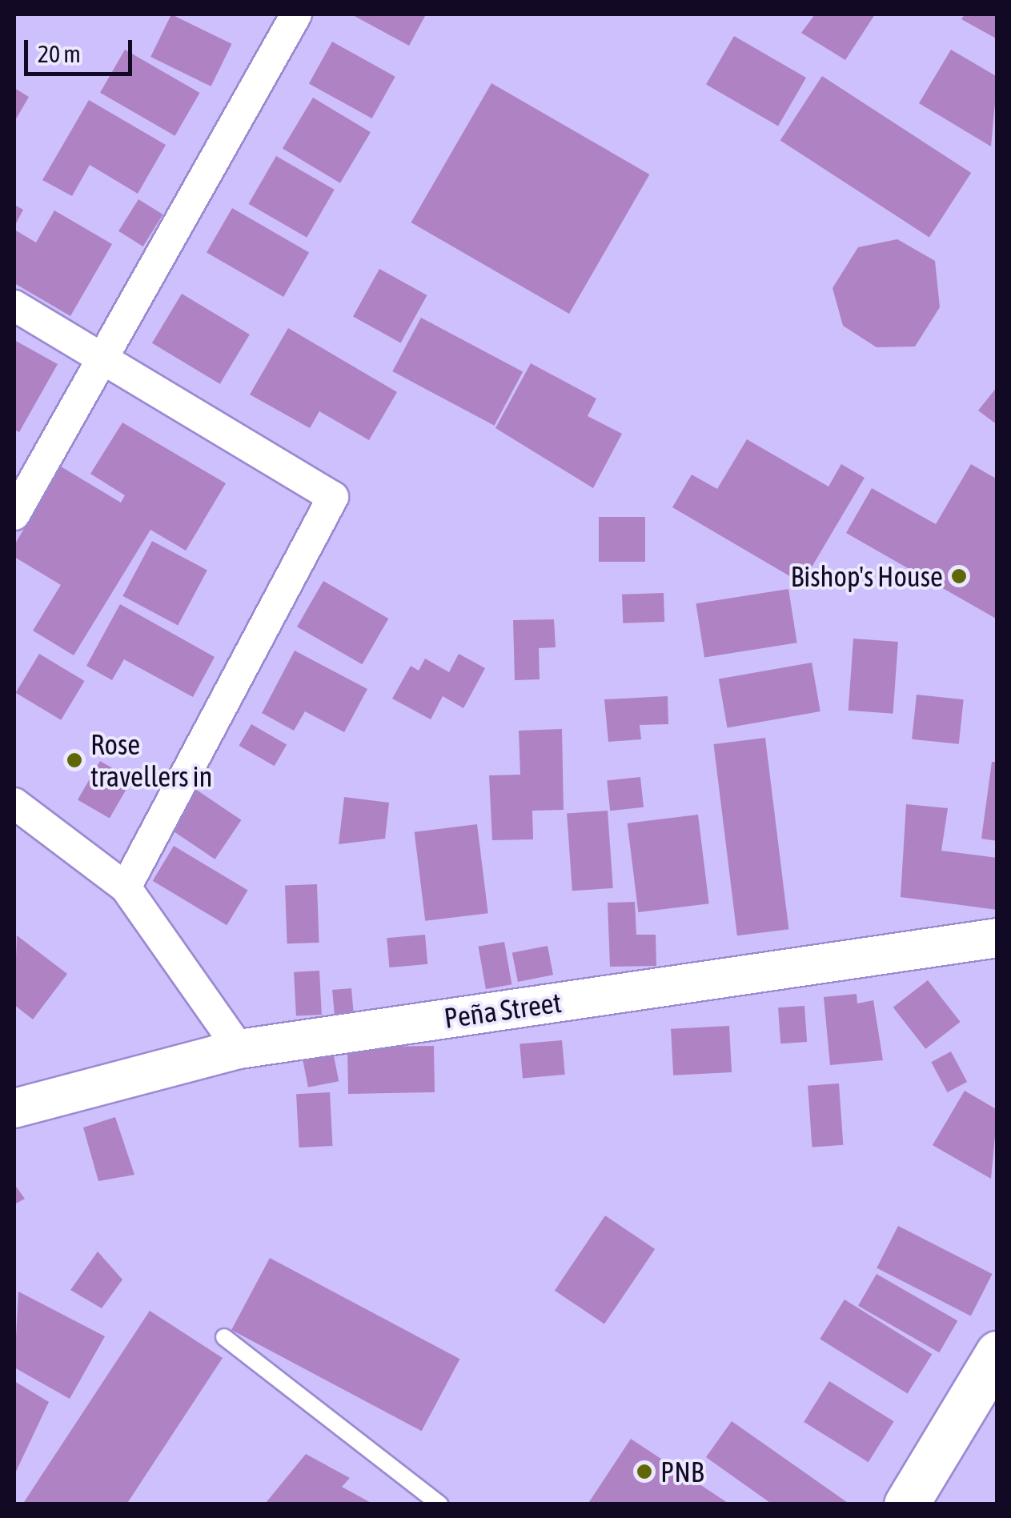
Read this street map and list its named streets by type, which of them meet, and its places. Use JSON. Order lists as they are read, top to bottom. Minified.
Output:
{"streets":{"street":["Peña Street"]},"places":["Bishop's House","Rose travellers in","PNB"],"scale_bar":"20 m"}
